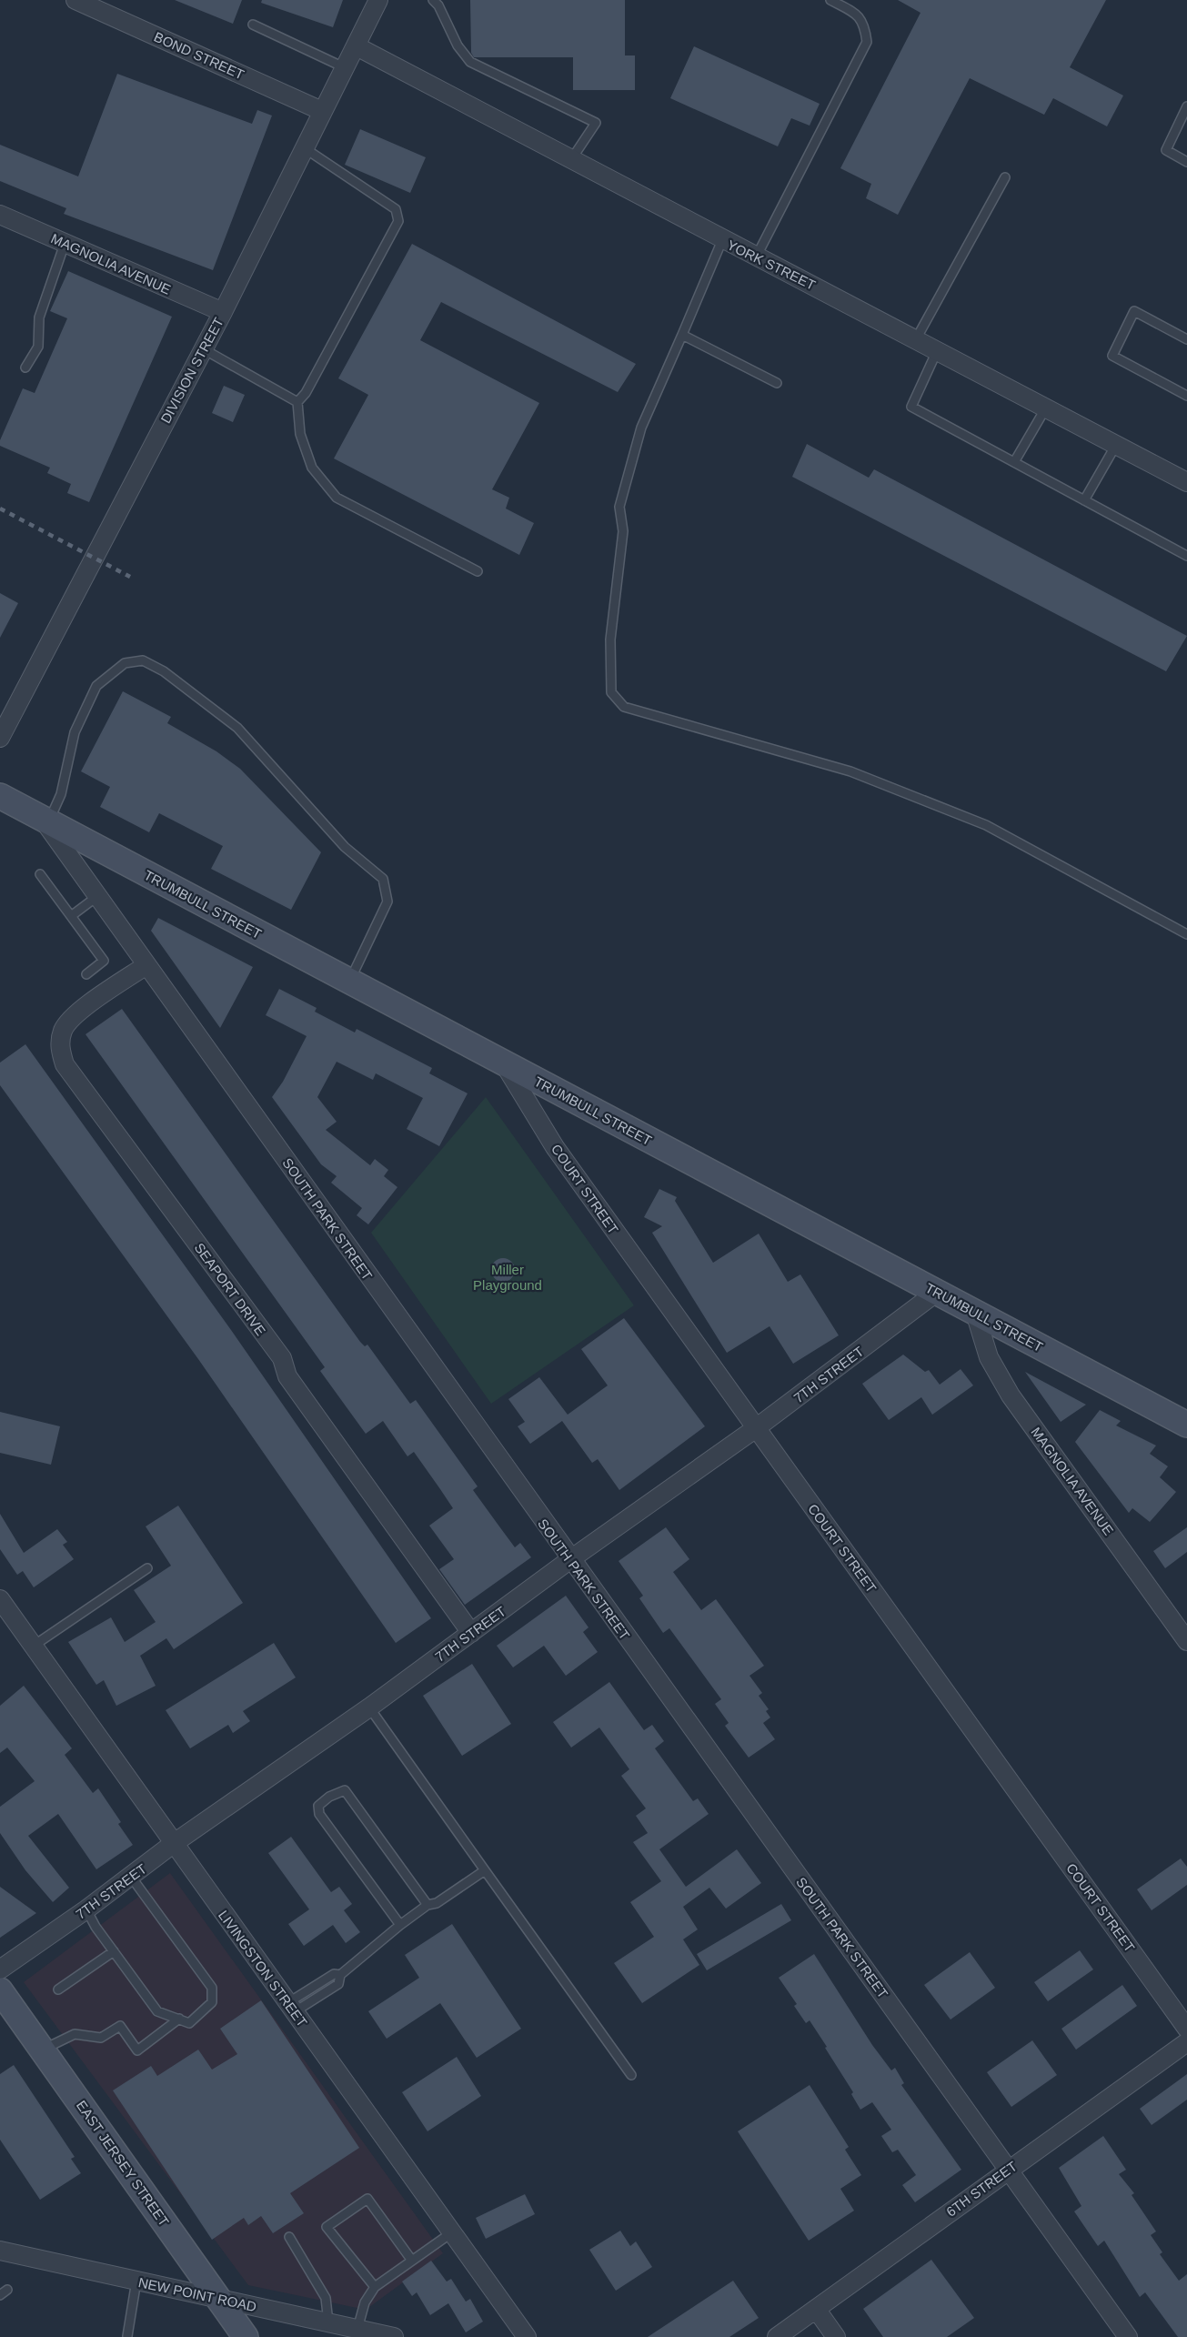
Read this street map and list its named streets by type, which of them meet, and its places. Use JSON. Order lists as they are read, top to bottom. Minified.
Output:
{"streets":{"street":["BOND STREET","MAGNOLIA AVENUE","YORK STREET","DIVISION STREET","TRUMBULL STREET","COURT STREET","SOUTH PARK STREET","SEAPORT DRIVE","7TH STREET","LIVINGSTON STREET","EAST JERSEY STREET","6TH STREET","NEW POINT ROAD"]},"crossings":[["BOND STREET","DIVISION STREET"],["MAGNOLIA AVENUE","DIVISION STREET"],["MAGNOLIA AVENUE","TRUMBULL STREET"],["YORK STREET","DIVISION STREET"],["TRUMBULL STREET","COURT STREET"],["TRUMBULL STREET","SOUTH PARK STREET"],["TRUMBULL STREET","7TH STREET"],["COURT STREET","7TH STREET"],["SOUTH PARK STREET","SEAPORT DRIVE"],["SOUTH PARK STREET","7TH STREET"],["SOUTH PARK STREET","6TH STREET"],["SEAPORT DRIVE","7TH STREET"],["7TH STREET","LIVINGSTON STREET"],["EAST JERSEY STREET","NEW POINT ROAD"]],"parks":["Miller Playground"]}
